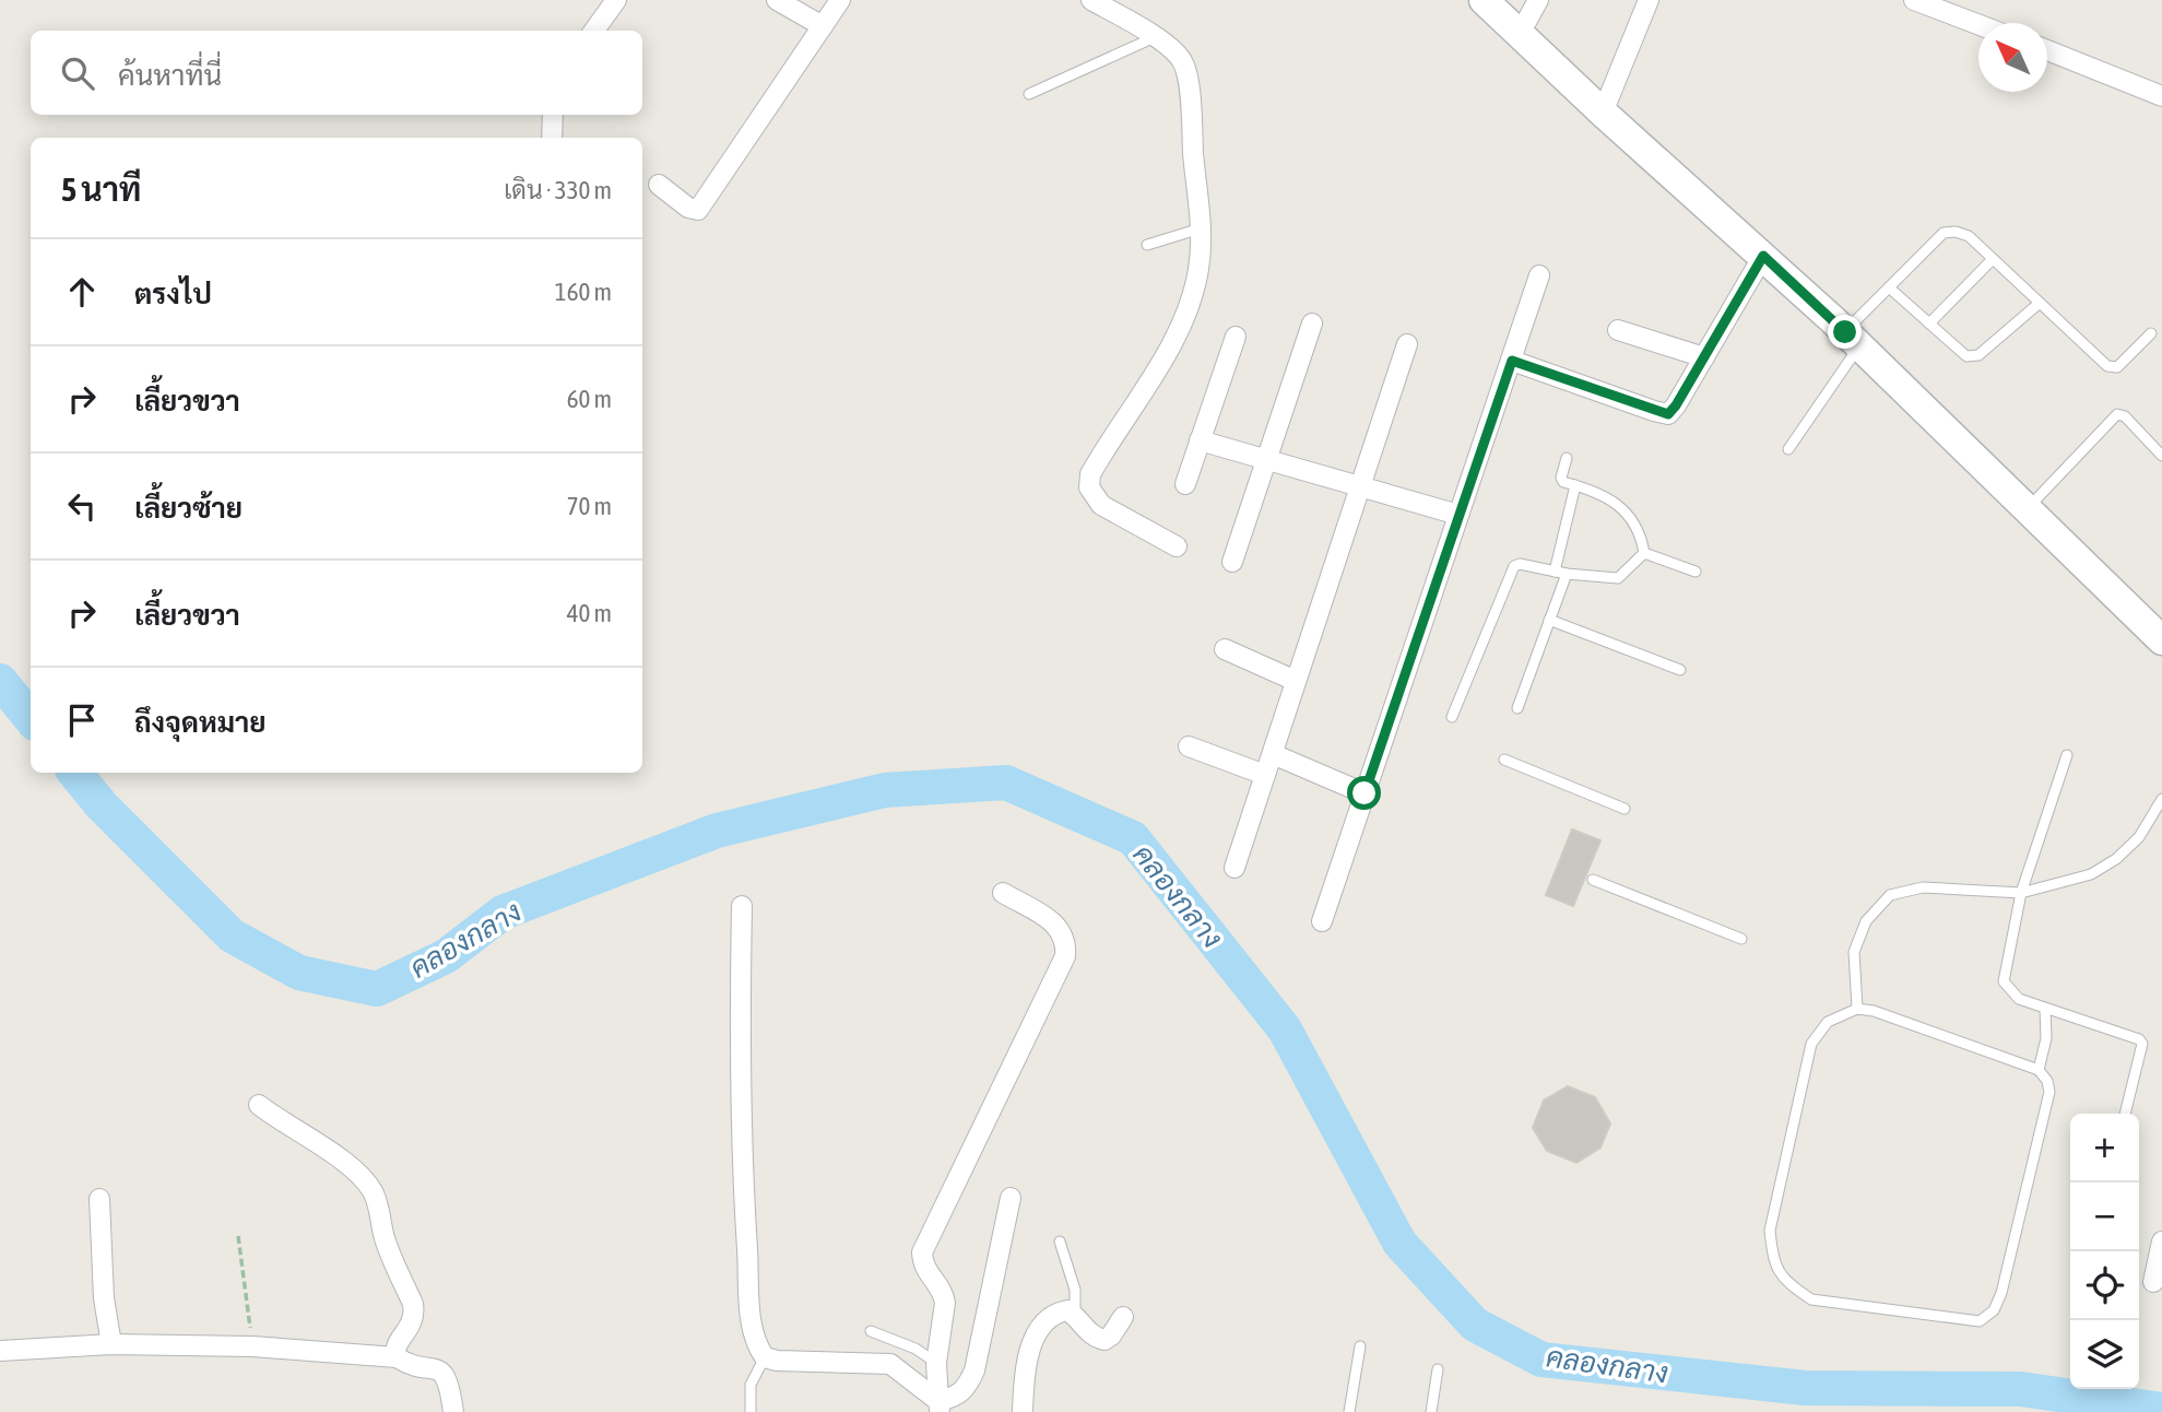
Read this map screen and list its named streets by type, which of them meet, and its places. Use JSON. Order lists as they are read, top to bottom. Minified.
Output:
{"water":["คลองกลาง"],"north":"top left","page":{"search":"ค้นหาที่นี่","heading":["5 นาที","เดิน · 330 m"],"list":[["ตรงไป","160 m"],["เลี้ยวขวา","60 m"],["เลี้ยวซ้าย","70 m"],["เลี้ยวขวา","40 m"],"ถึงจุดหมาย"],"map_buttons":["+","−"]}}
